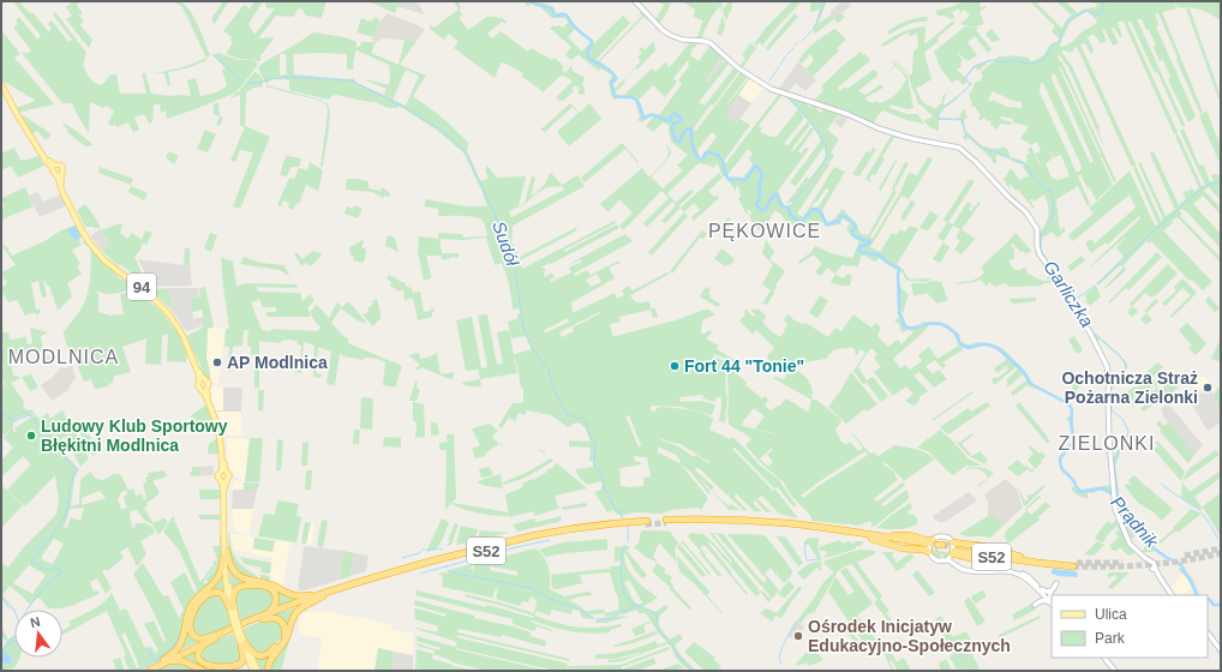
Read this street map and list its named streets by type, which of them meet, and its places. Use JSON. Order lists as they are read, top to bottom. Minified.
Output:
{"streets":{"highway":["94","S52"]},"districts":["PĘKOWICE","MODLNICA","ZIELONKI"],"water":["Sudół","Garliczka","Prądnik"],"places":["AP Modlnica","Fort 44 \"Tonie\"","Ochotnicza Straż Pożarna Zielonki","Ludowy Klub Sportowy Błękitni Modlnica","Ośrodek Inicjatyw Edukacyjno-Społecznych"],"legend":["Ulica","Park"],"north":"top"}
